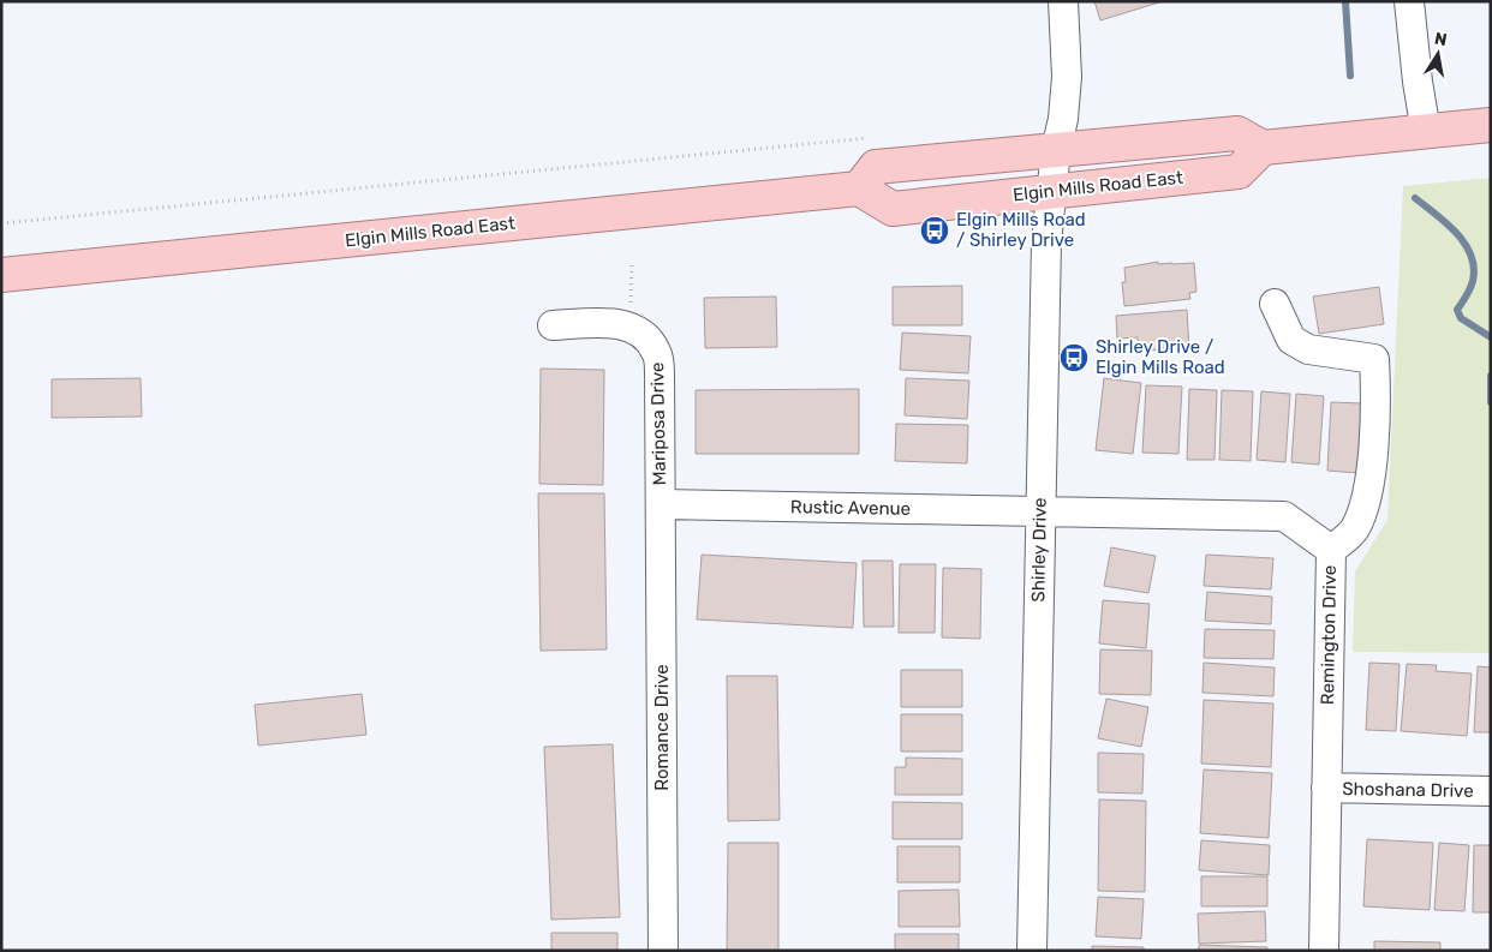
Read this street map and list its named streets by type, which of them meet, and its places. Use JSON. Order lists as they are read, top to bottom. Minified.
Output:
{"streets":{"main road":["Elgin Mills Road East"],"street":["Mariposa Drive","Rustic Avenue","Shirley Drive","Remington Drive","Romance Drive","Shoshana Drive"]},"crossings":[["Elgin Mills Road East","Shirley Drive"],["Mariposa Drive","Rustic Avenue"],["Mariposa Drive","Romance Drive"],["Rustic Avenue","Shirley Drive"],["Rustic Avenue","Remington Drive"],["Rustic Avenue","Romance Drive"],["Shirley Drive","Remington Drive"],["Remington Drive","Shoshana Drive"]],"places":{"bus stop":["Elgin Mills Road / Shirley Drive","Shirley Drive / Elgin Mills Road"]},"north":"top"}
